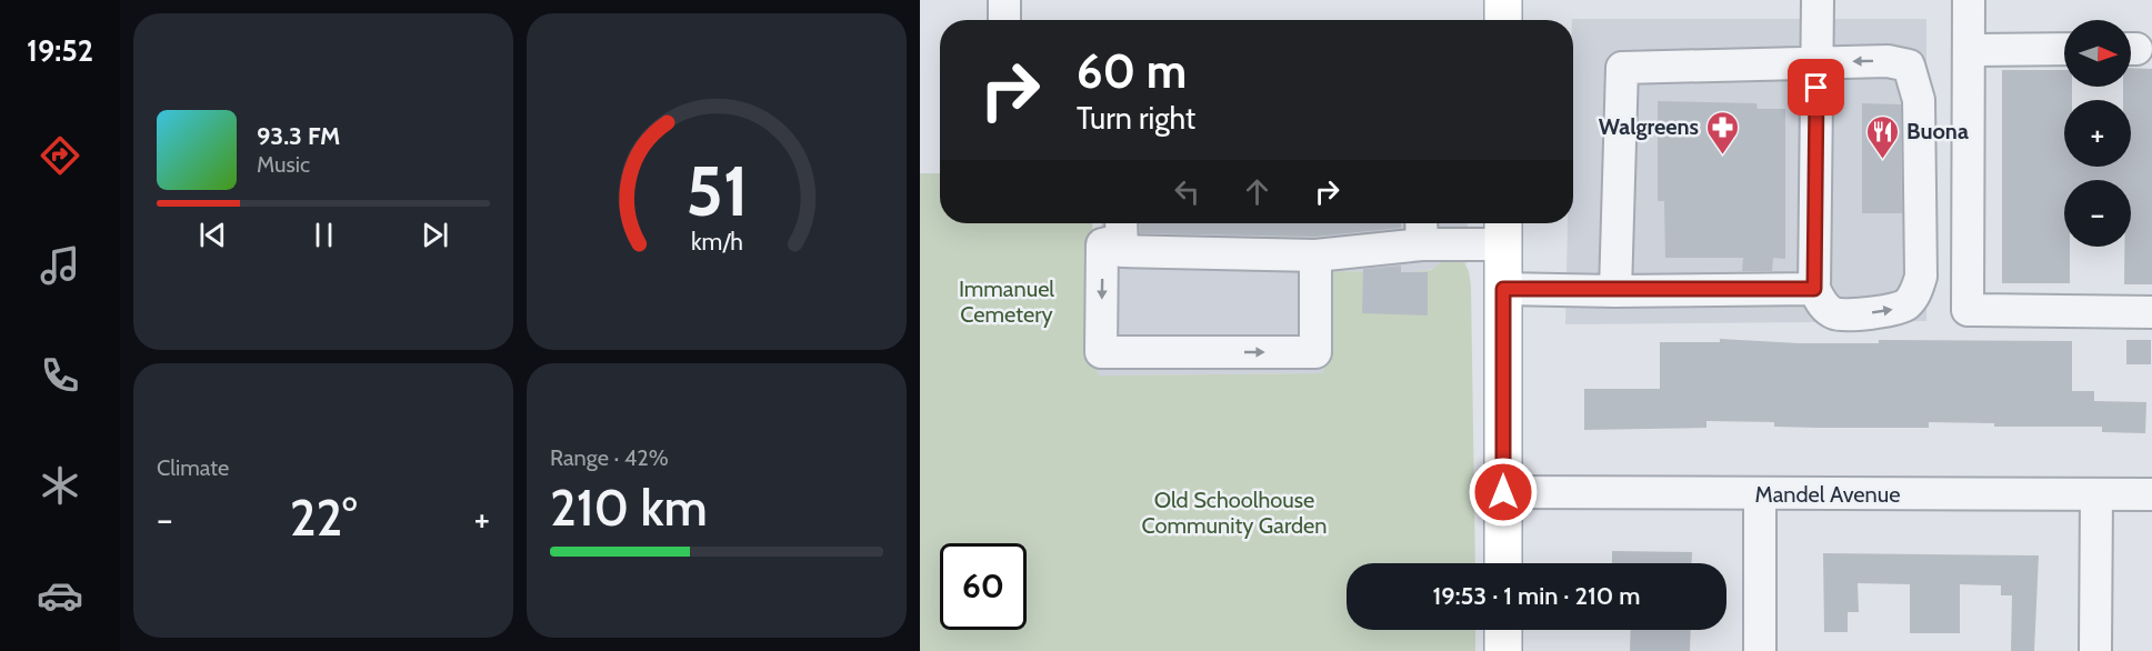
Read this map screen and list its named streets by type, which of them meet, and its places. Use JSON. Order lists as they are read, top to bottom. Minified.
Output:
{"streets":{"street":["Mandel Avenue"]},"parks":["Immanuel Cemetery","Old Schoolhouse Community Garden"],"places":{"pharmacy":["Walgreens"],"restaurant":["Buona"]},"north":"right","page":{"tabs":"19:52","map_buttons":["+","−"],"turn":["60 m","Turn right"],"song":["93.3 FM","Music"],"tile":["Climate",["Range · 42%","210 km"]],"heat":["−","22°","+"],"limit":"60","trip":"19:53 · 1 min · 210 m","gauge":["51","km/h"]}}
